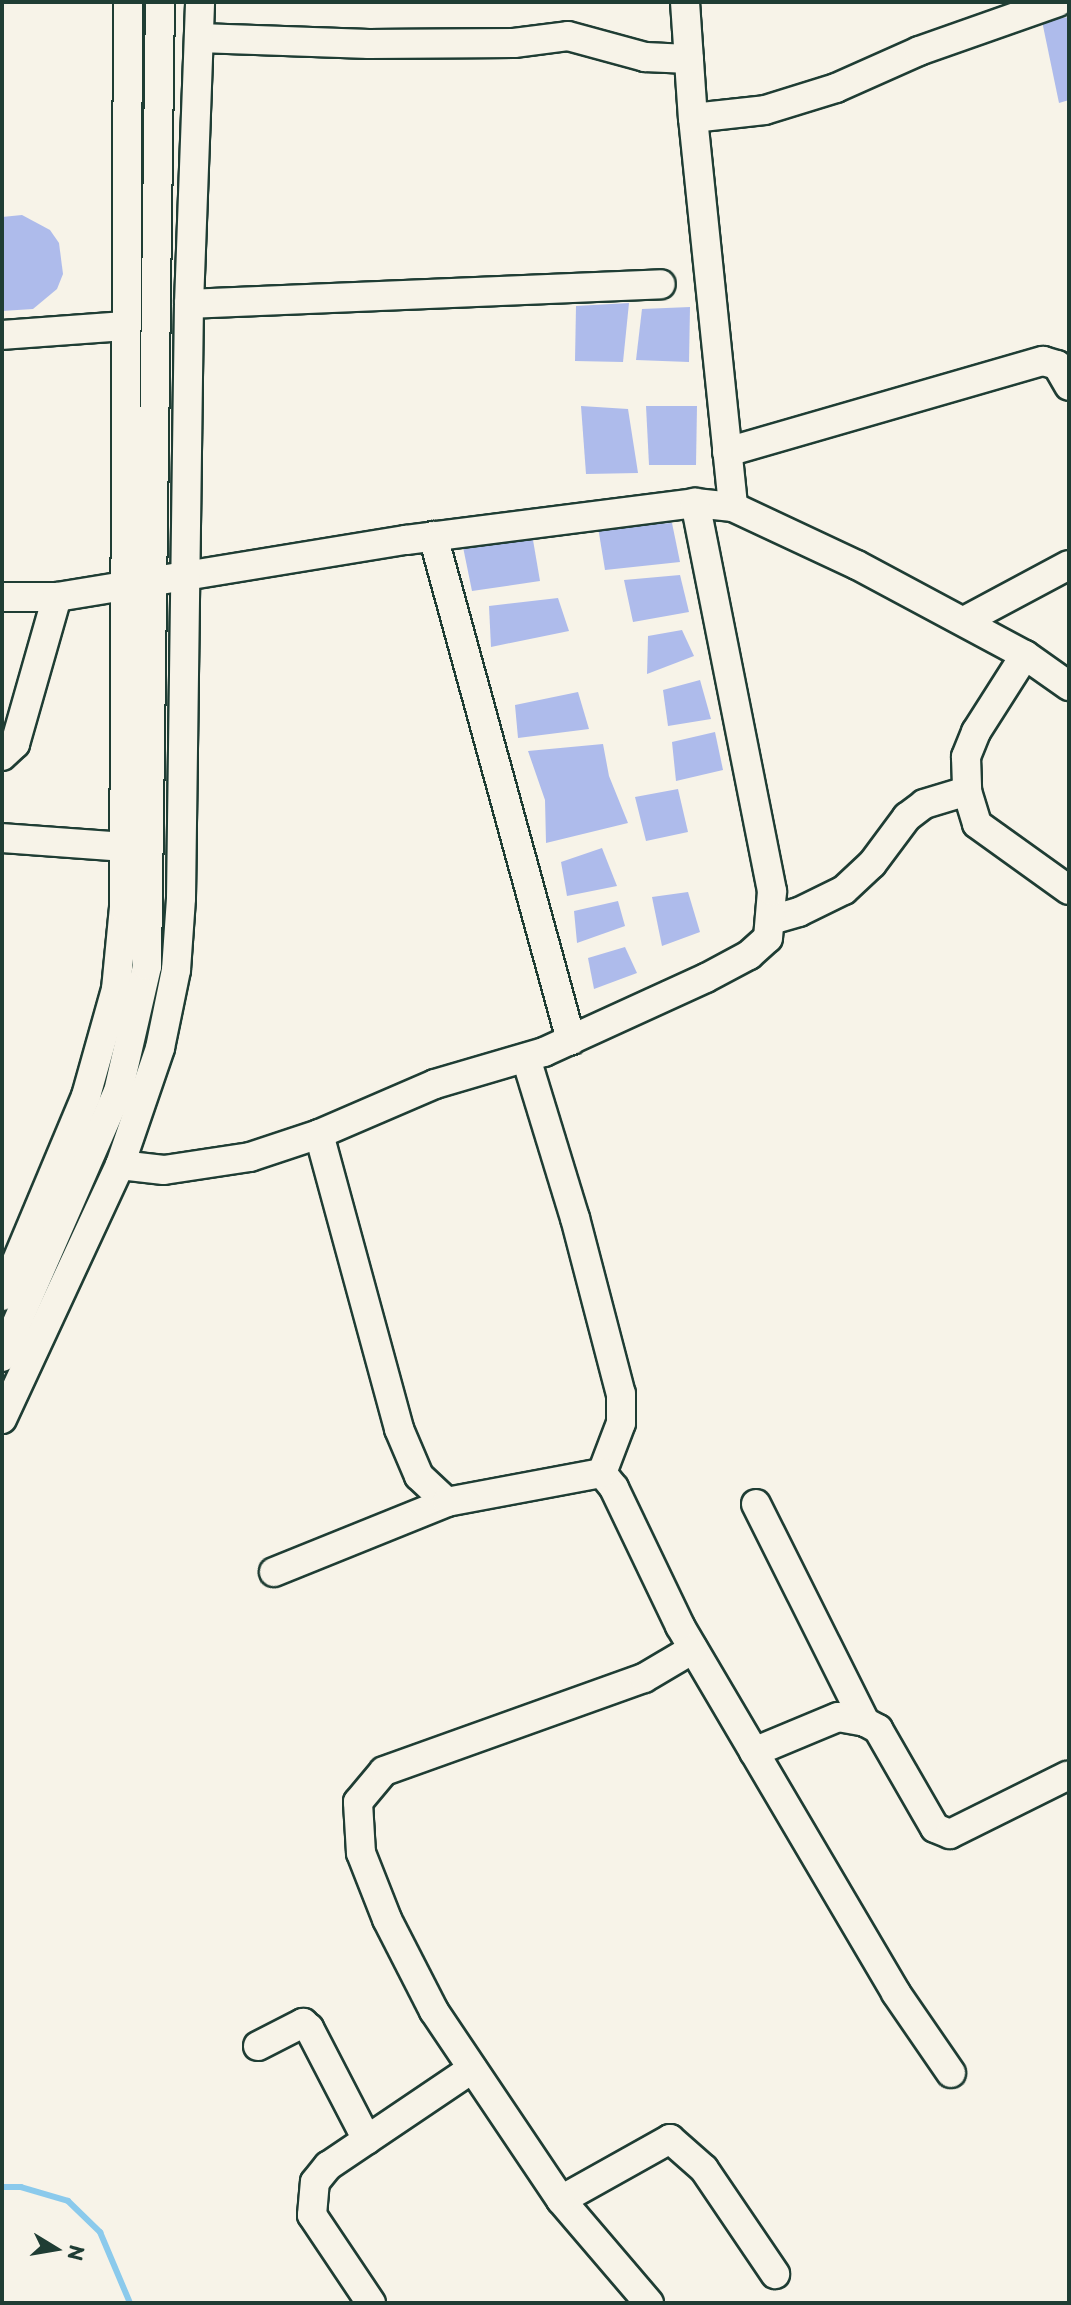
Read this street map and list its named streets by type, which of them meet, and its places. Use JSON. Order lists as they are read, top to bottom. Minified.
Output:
{"north":"right"}
